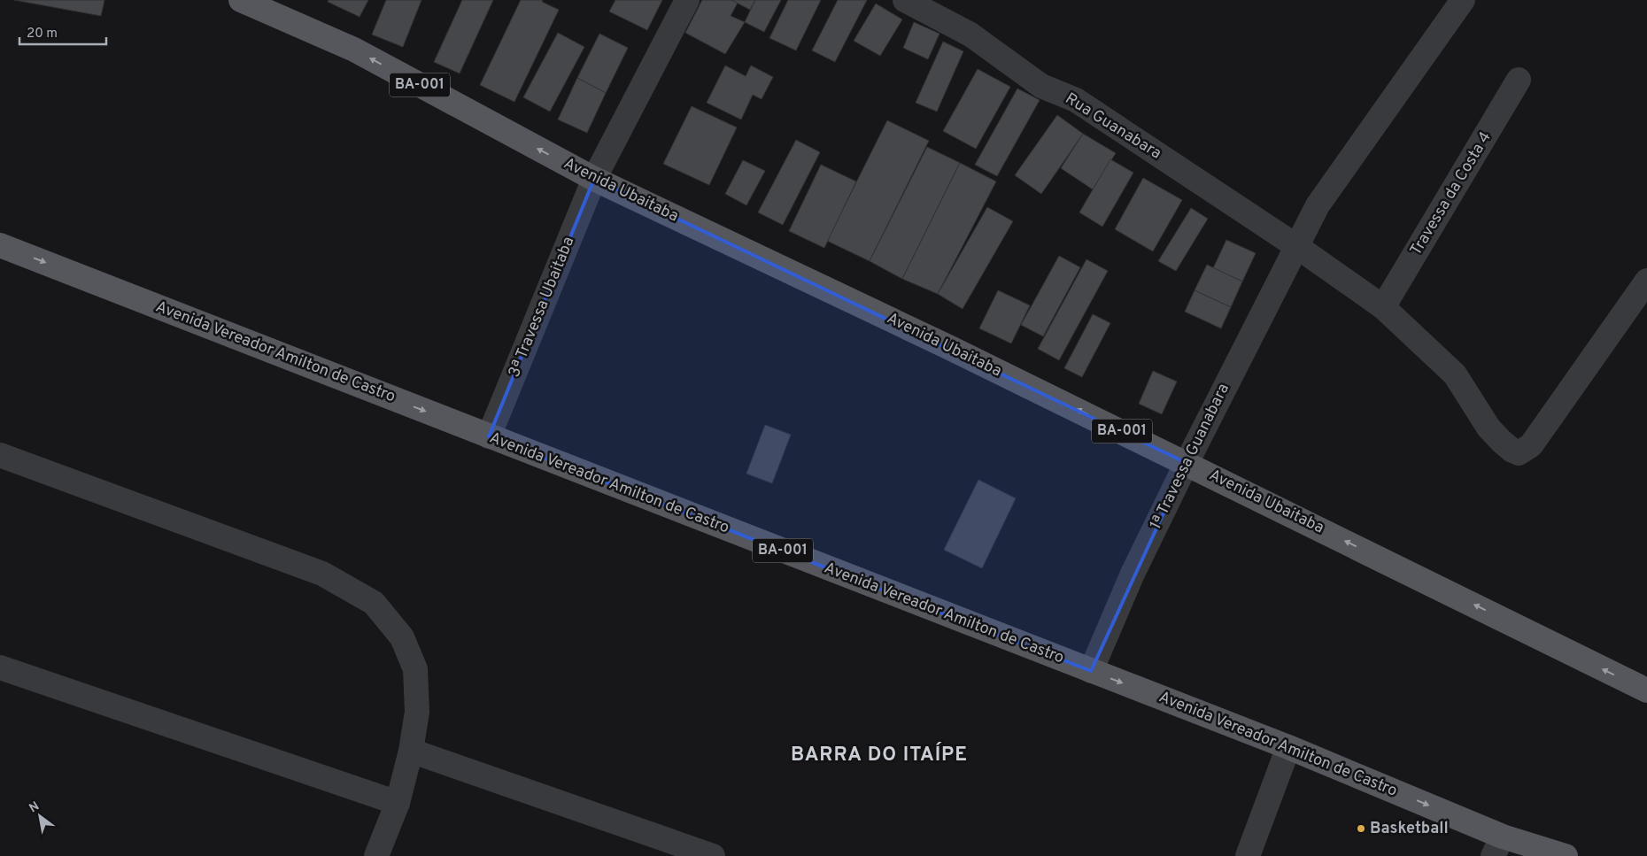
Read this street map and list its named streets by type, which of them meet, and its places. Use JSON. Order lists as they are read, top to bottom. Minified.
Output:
{"streets":{"main road":["BA-001","Avenida Ubaitaba","Avenida Vereador Amilton de Castro"],"street":["Rua Guanabara","Travessa da Costa 4","3ª Travessa Ubaitaba","1ª Travessa Guanabara"]},"crossings":[["Rua Guanabara","Travessa da Costa 4"],["Rua Guanabara","1ª Travessa Guanabara"],["Avenida Ubaitaba","3ª Travessa Ubaitaba"],["Avenida Ubaitaba","1ª Travessa Guanabara"],["3ª Travessa Ubaitaba","Avenida Vereador Amilton de Castro"],["Avenida Vereador Amilton de Castro","1ª Travessa Guanabara"]],"one_way":["Avenida Ubaitaba","Avenida Vereador Amilton de Castro"],"districts":["BARRA DO ITAÍPE"],"places":["Basketball"],"scale_bar":"20 m","north":"top left"}
